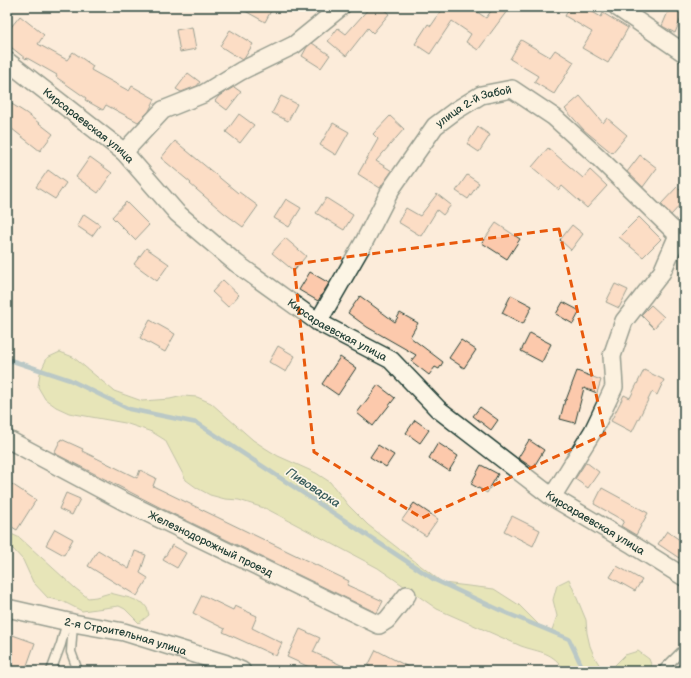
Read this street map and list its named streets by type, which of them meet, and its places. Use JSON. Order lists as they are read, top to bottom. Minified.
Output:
{"streets":{"street":["улица 2-й Забой","Кирсараевская улица","Железнодорожный проезд","2-я Строительная улица"]},"crossings":[["улица 2-й Забой","Кирсараевская улица"]],"water":["Пивоварка"]}
